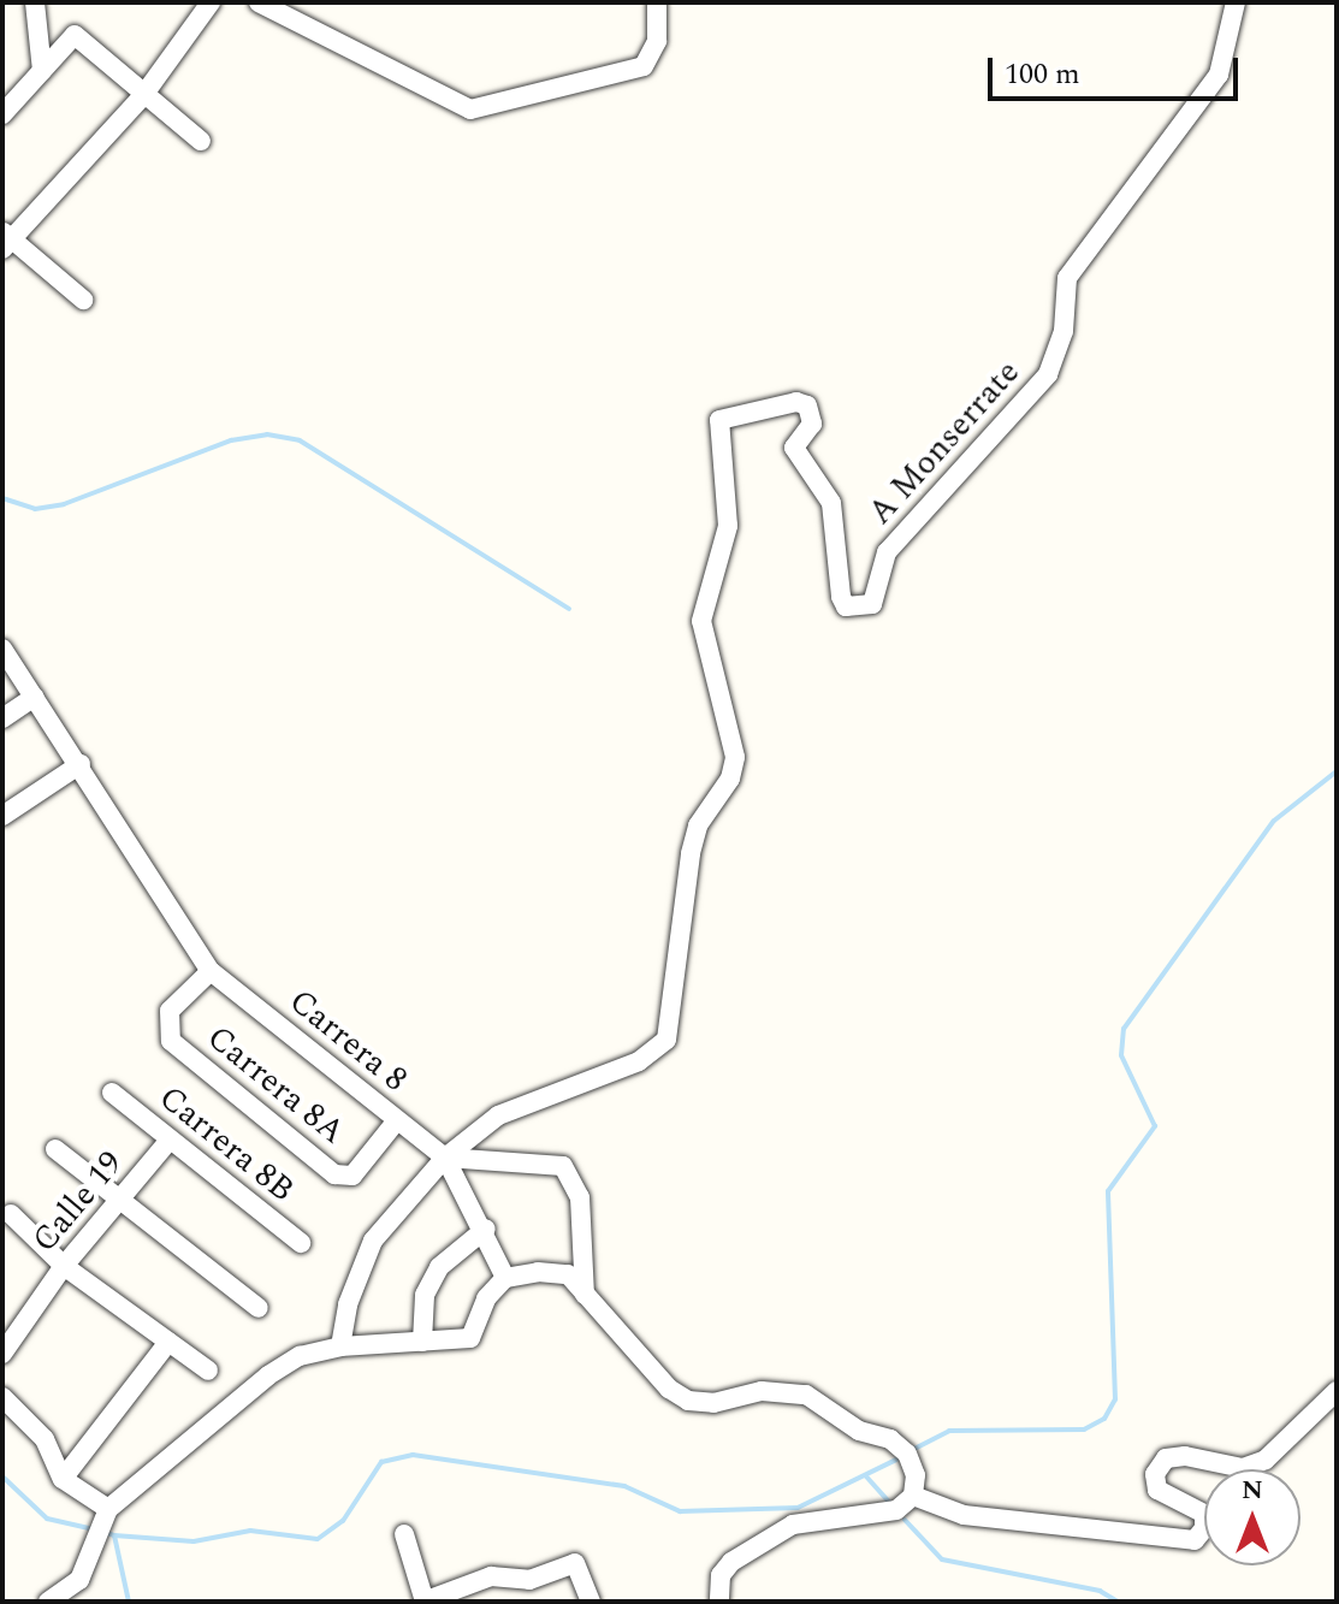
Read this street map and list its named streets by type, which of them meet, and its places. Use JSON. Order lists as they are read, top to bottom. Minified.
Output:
{"streets":{"street":["A Monserrate","Carrera 8","Carrera 8A","Carrera 8B","Calle 19"]},"crossings":[["A Monserrate","Carrera 8"],["Carrera 8","Carrera 8A"],["Carrera 8B","Calle 19"]],"scale_bar":"100 m","north":"top"}
